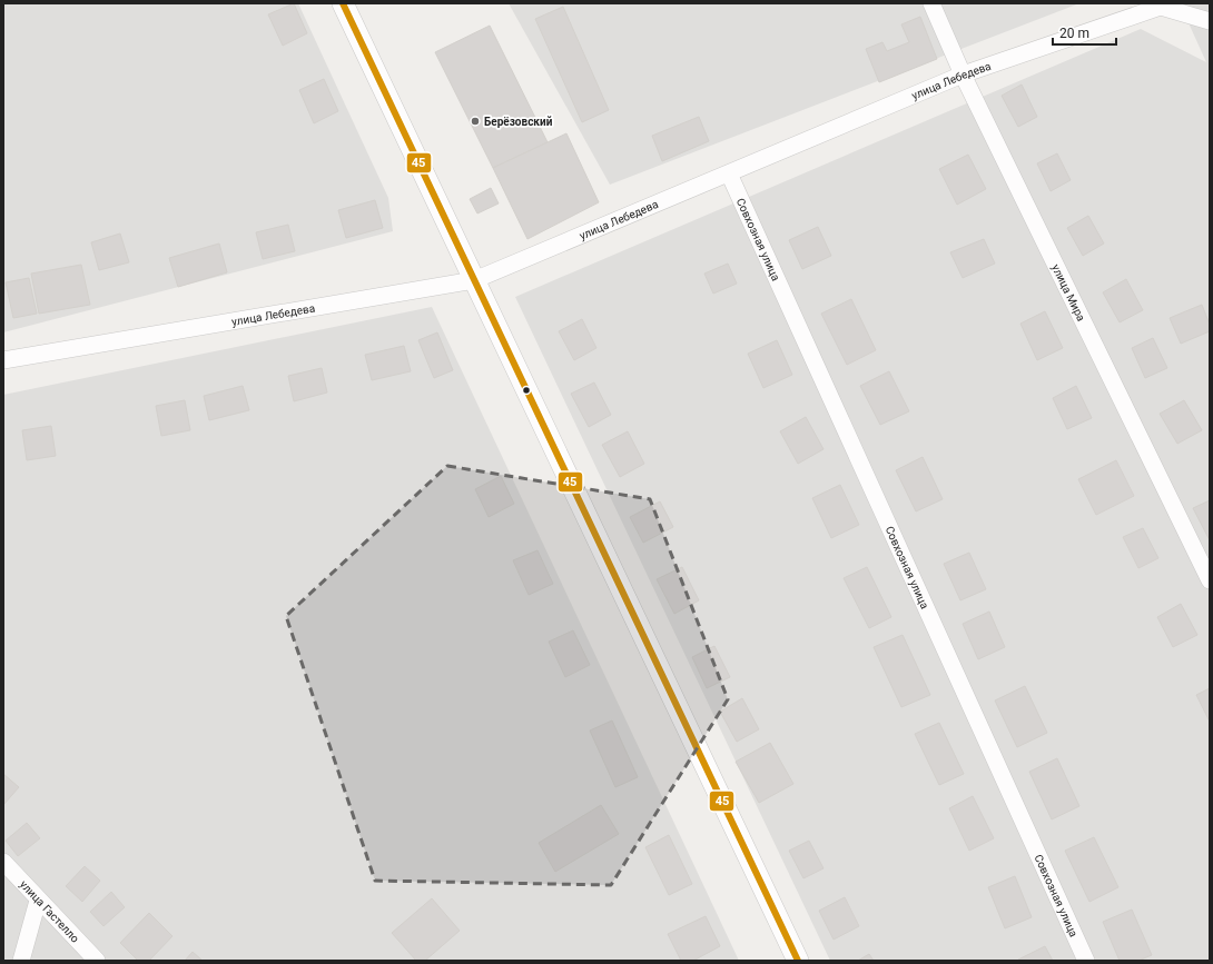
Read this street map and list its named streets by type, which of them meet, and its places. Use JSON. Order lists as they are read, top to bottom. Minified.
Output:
{"streets":{"street":["улица Лебедева","Совхозная улица","улица Мира","улица Гастелло"]},"crossings":[["улица Лебедева","Совхозная улица"],["улица Лебедева","улица Мира"]],"places":["Берёзовский"],"lines":["transit line 45"],"scale_bar":"20 m"}
